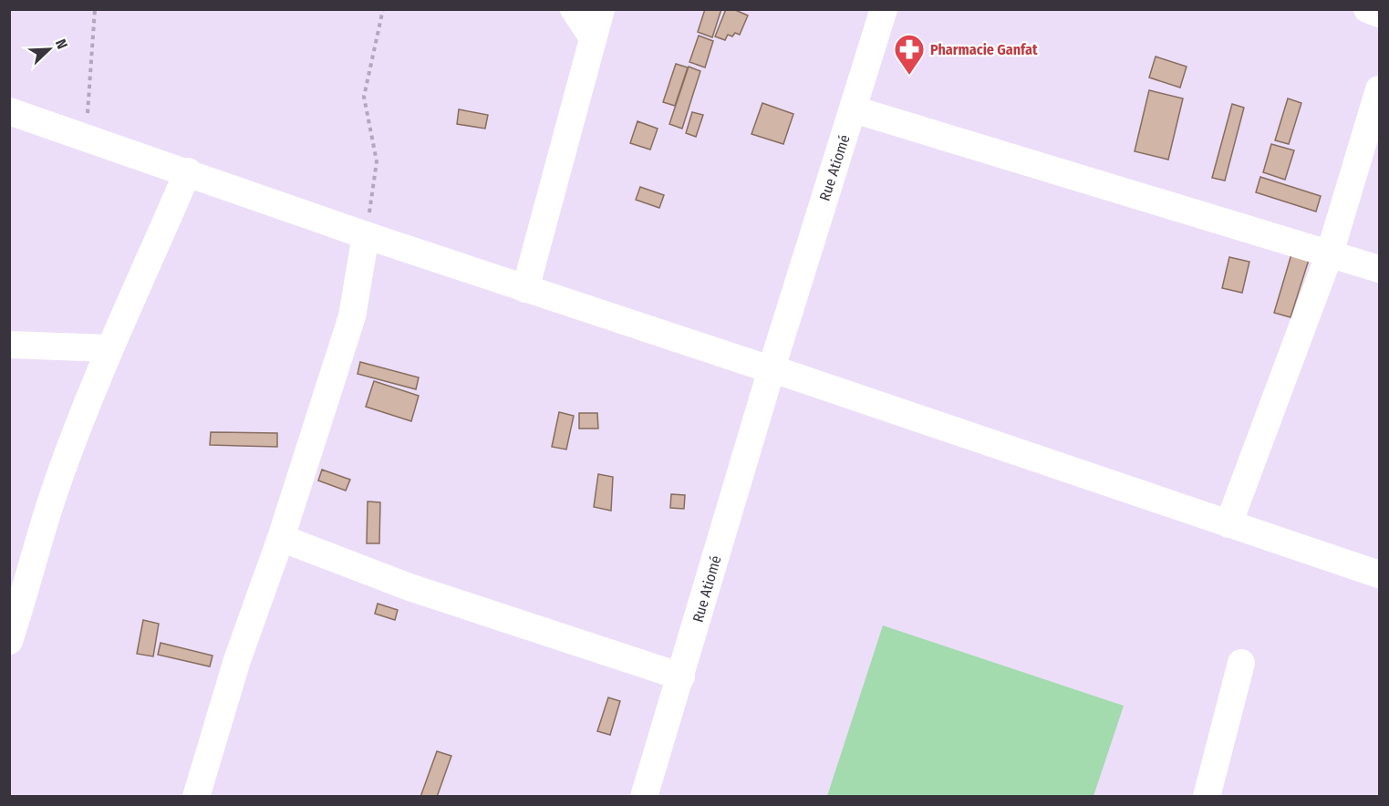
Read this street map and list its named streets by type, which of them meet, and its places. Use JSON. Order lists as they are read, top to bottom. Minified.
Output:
{"streets":{"street":["Rue Atiomé"]},"places":{"pharmacy":["Pharmacie Ganfat"]},"north":"top right"}
